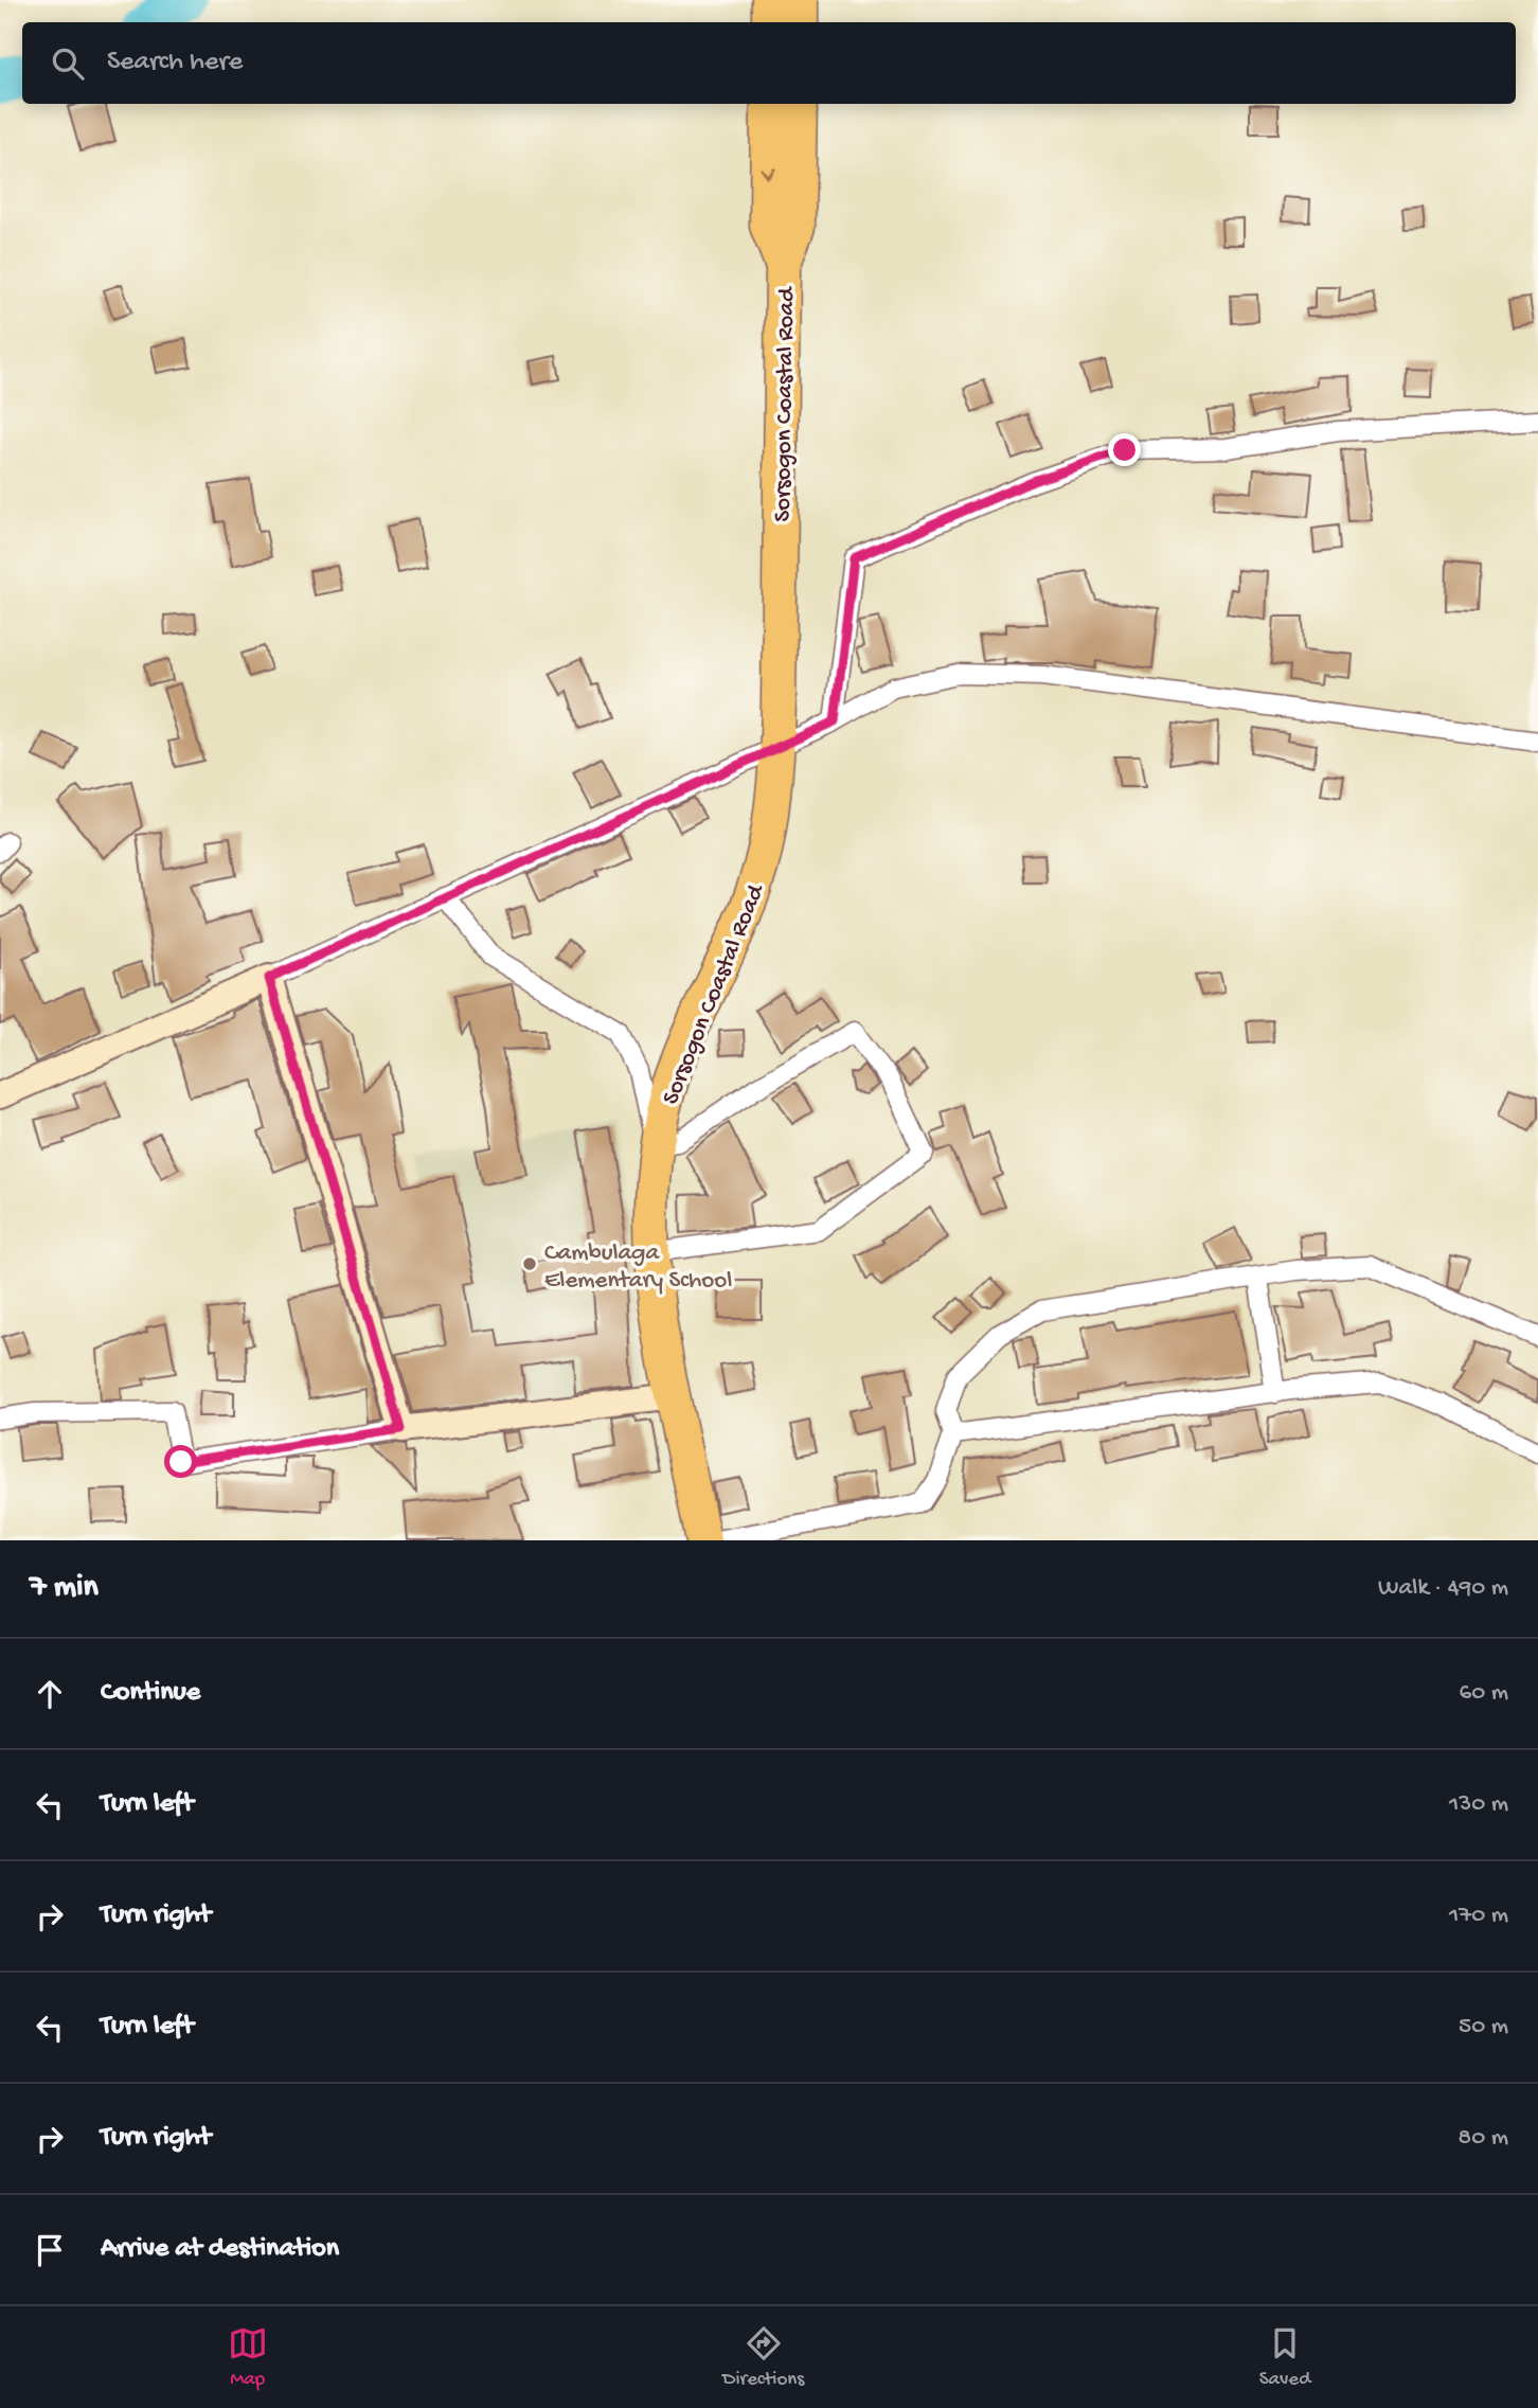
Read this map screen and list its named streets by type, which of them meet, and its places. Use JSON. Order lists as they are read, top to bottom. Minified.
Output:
{"streets":{"highway":["Sorsogon Coastal Road"]},"places":["Cambulaga Elementary School"],"page":{"search":"Search here","heading":["7 min","Walk · 490 m"],"list":[["Continue","60 m"],["Turn left","130 m"],["Turn right","170 m"],["Turn left","50 m"],["Turn right","80 m"],"Arrive at destination"],"nav":["Map","Directions","Saved"]}}
